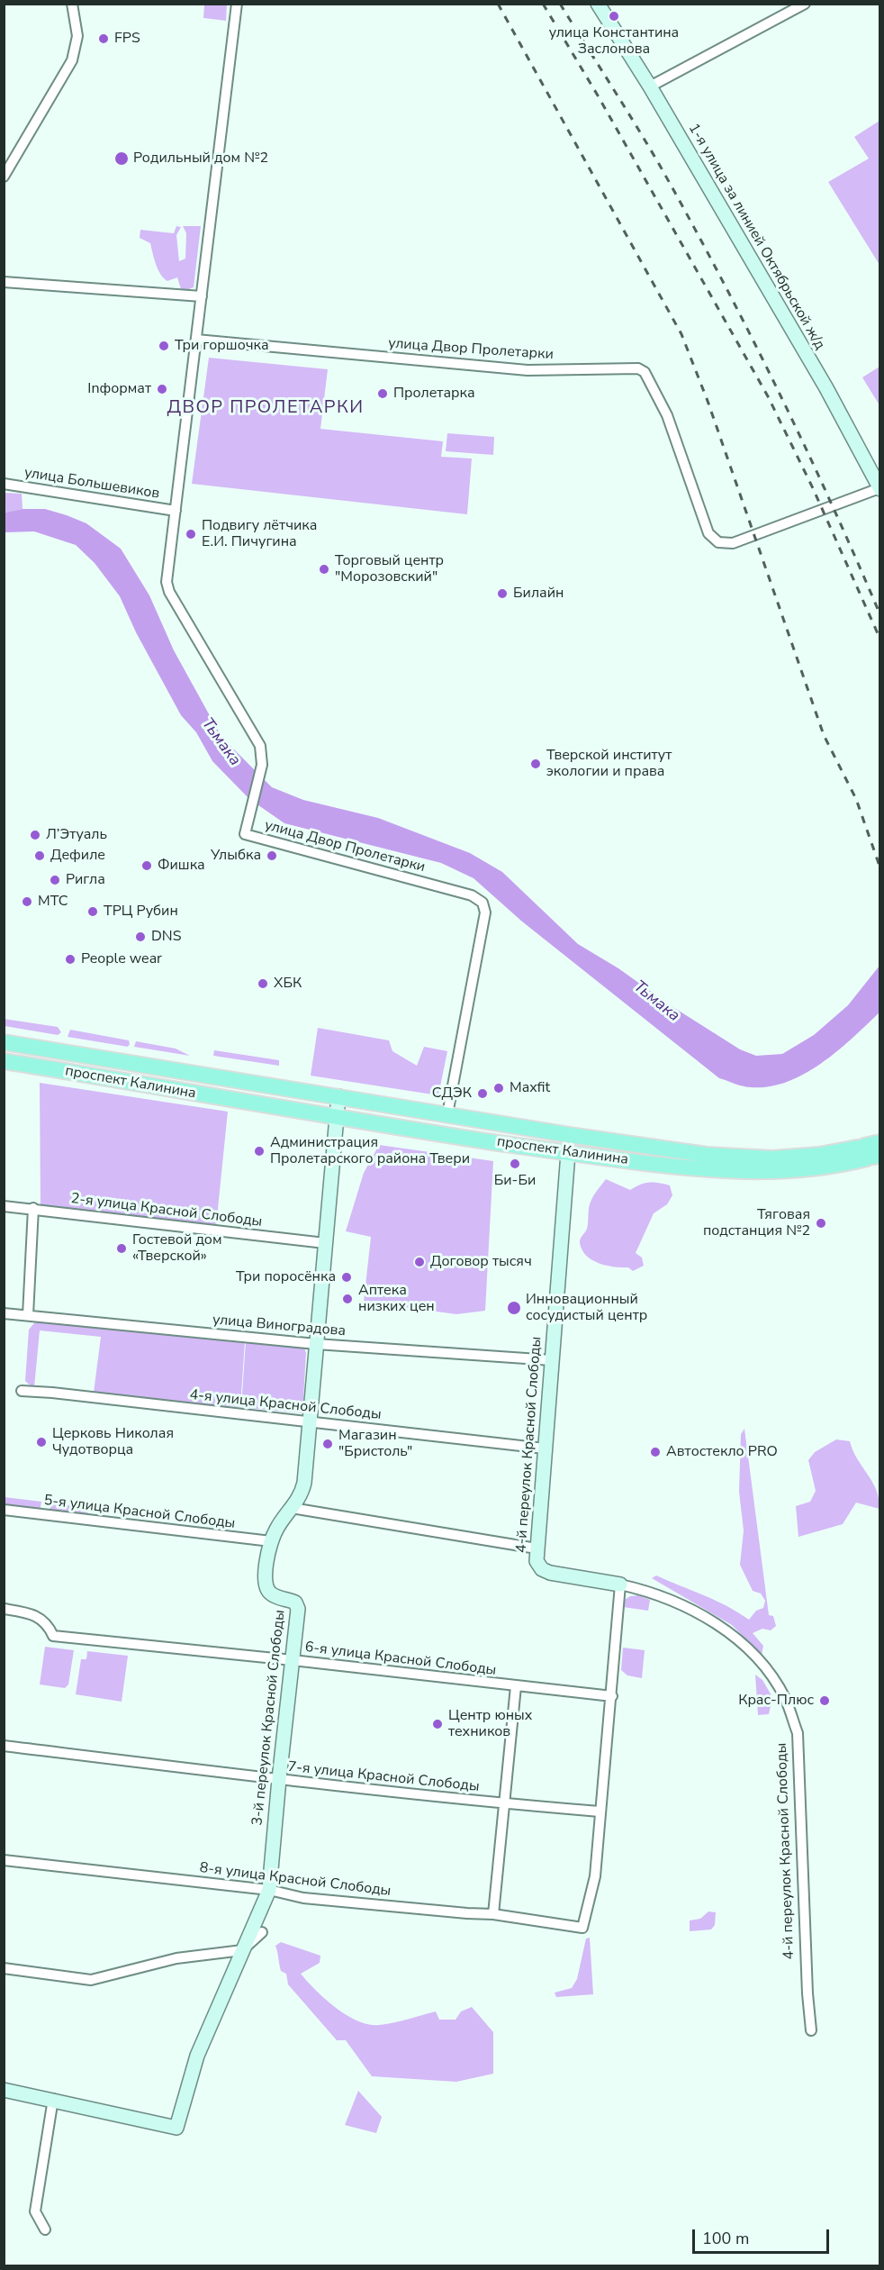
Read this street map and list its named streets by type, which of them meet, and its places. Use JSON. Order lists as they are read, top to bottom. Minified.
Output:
{"streets":{"main road":["проспект Калинина"],"street":["1-я улица за линией Октябрьской ж/д","улица Двор Пролетарки","улица Большевиков","2-я улица Красной Слободы","улица Виноградова","4-я улица Красной Слободы","4-й переулок Красной Слободы","5-я улица Красной Слободы","6-я улица Красной Слободы","3-й переулок Красной Слободы","7-я улица Красной Слободы","8-я улица Красной Слободы"]},"crossings":[["1-я улица за линией Октябрьской ж/д","улица Двор Пролетарки"],["улица Двор Пролетарки","улица Большевиков"],["улица Двор Пролетарки","проспект Калинина"],["проспект Калинина","4-й переулок Красной Слободы"],["проспект Калинина","3-й переулок Красной Слободы"],["2-я улица Красной Слободы","3-й переулок Красной Слободы"],["улица Виноградова","4-й переулок Красной Слободы"],["улица Виноградова","3-й переулок Красной Слободы"],["4-я улица Красной Слободы","4-й переулок Красной Слободы"],["4-я улица Красной Слободы","3-й переулок Красной Слободы"],["5-я улица Красной Слободы","3-й переулок Красной Слободы"],["6-я улица Красной Слободы","3-й переулок Красной Слободы"],["3-й переулок Красной Слободы","7-я улица Красной Слободы"],["3-й переулок Красной Слободы","8-я улица Красной Слободы"],["7-я улица Красной Слободы","8-я улица Красной Слободы"]],"districts":["ДВОР ПРОЛЕТАРКИ"],"water":["Тьмака"],"places":["улица Константина Заслонова","FPS","Родильный дом №2","Три горшочка","Inформат","Пролетарка","Подвигу лётчика Е.И. Пичугина","Торговый центр \"Морозовский\"","Билайн","Тверской институт экологии и права","Л’Этуаль","Дефиле","Улыбка","Фишка","Ригла","МТС","ТРЦ Рубин","DNS","People wear","ХБК","Maxfit","СДЭК","Администрация Пролетарского района Твери","Би-Би","Тяговая подстанция №2","Гостевой дом «Тверской»","Договор тысяч","Три поросёнка","Аптека низких цен","Инновационный сосудистый центр","Церковь Николая Чудотворца","Магазин \"Бристоль\"","Автостекло PRO","Крас-Плюс","Центр юных техников"],"scale_bar":"100 m"}
